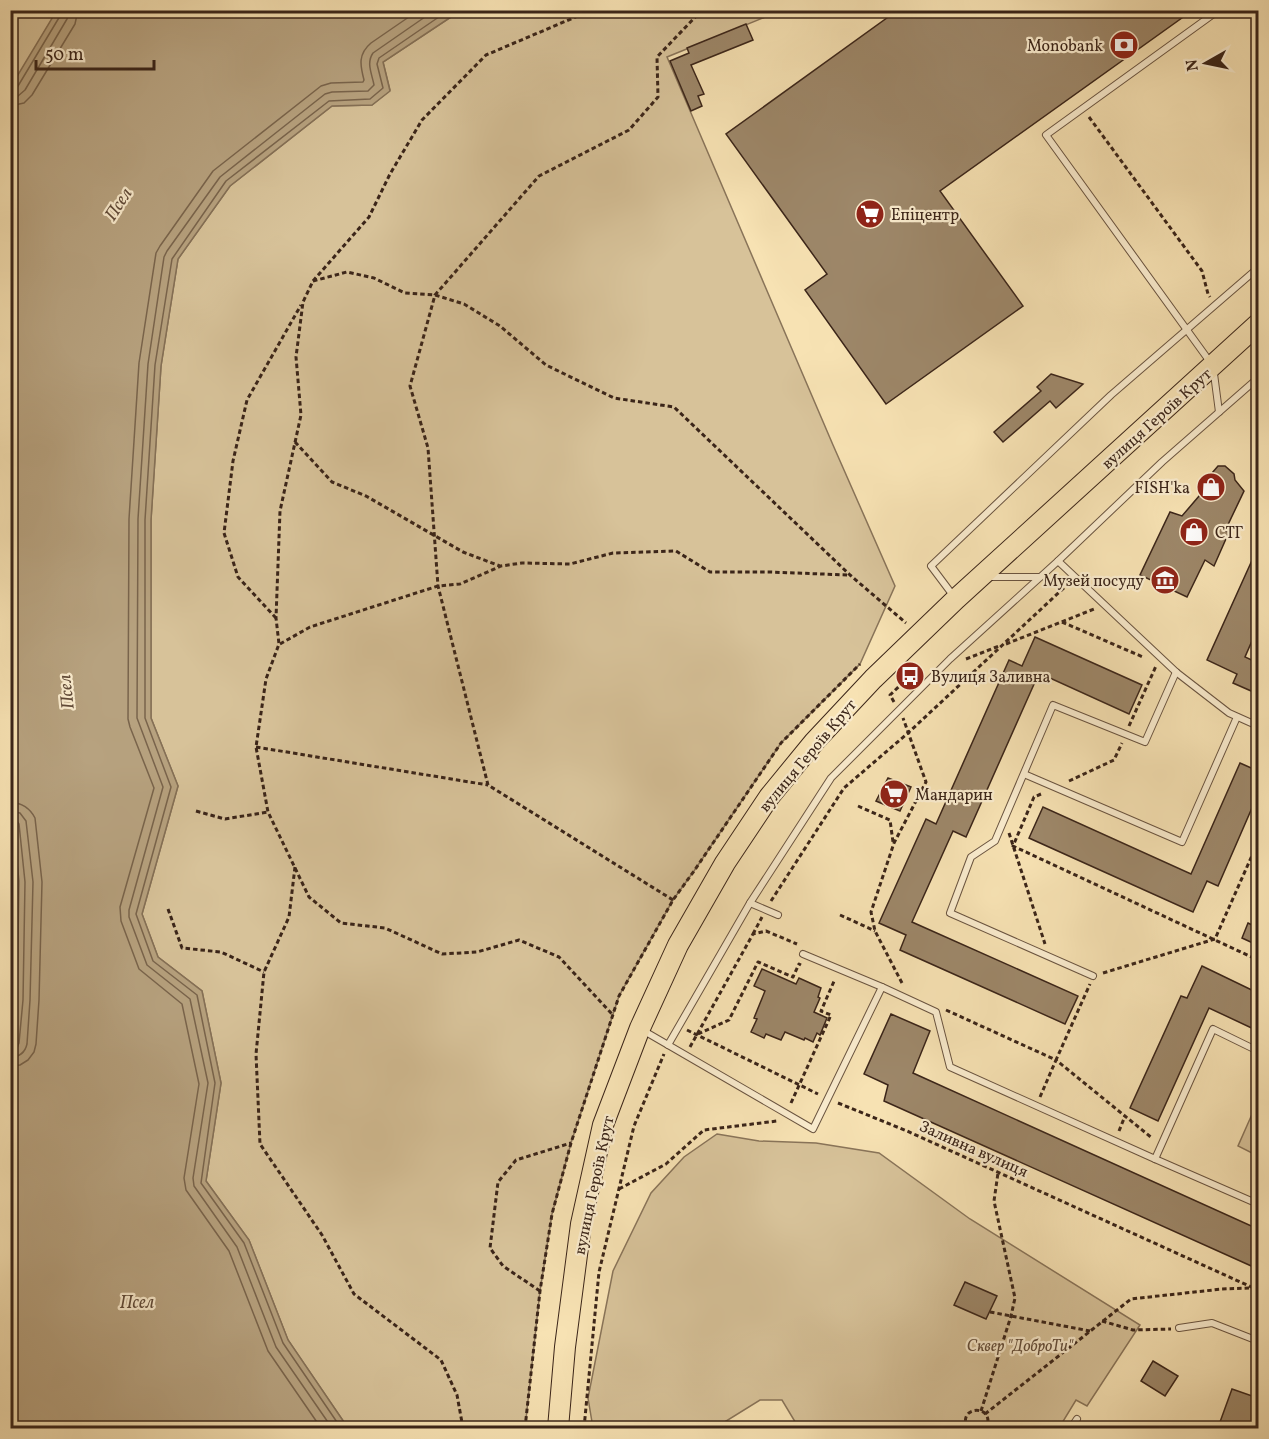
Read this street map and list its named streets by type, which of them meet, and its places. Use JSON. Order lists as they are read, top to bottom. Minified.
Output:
{"streets":{"main road":["вулиця Героїв Крут"],"path":["Заливна вулиця"]},"water":["Псел"],"parks":["Сквер \"ДоброТи\""],"places":{"bank":["Monobank"],"supermarket":["Епіцентр","Мандарин"],"shop":["FISH'ka","СТГ"],"museum":["Музей посуду"],"bus stop":["Вулиця Заливна"]},"scale_bar":"50 m","north":"left"}
